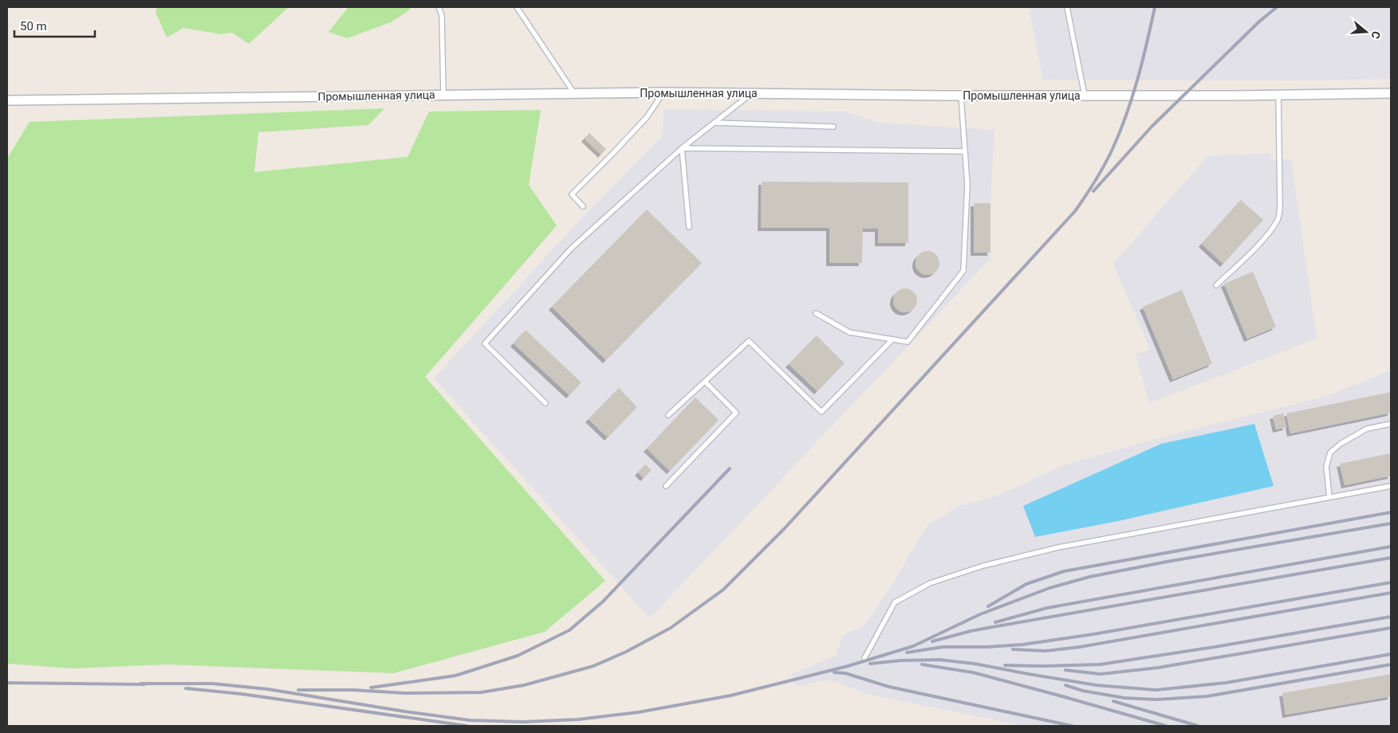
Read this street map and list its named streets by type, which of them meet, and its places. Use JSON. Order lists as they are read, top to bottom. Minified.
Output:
{"streets":{"street":["Промышленная улица"]},"scale_bar":"50 m","north":"right"}
